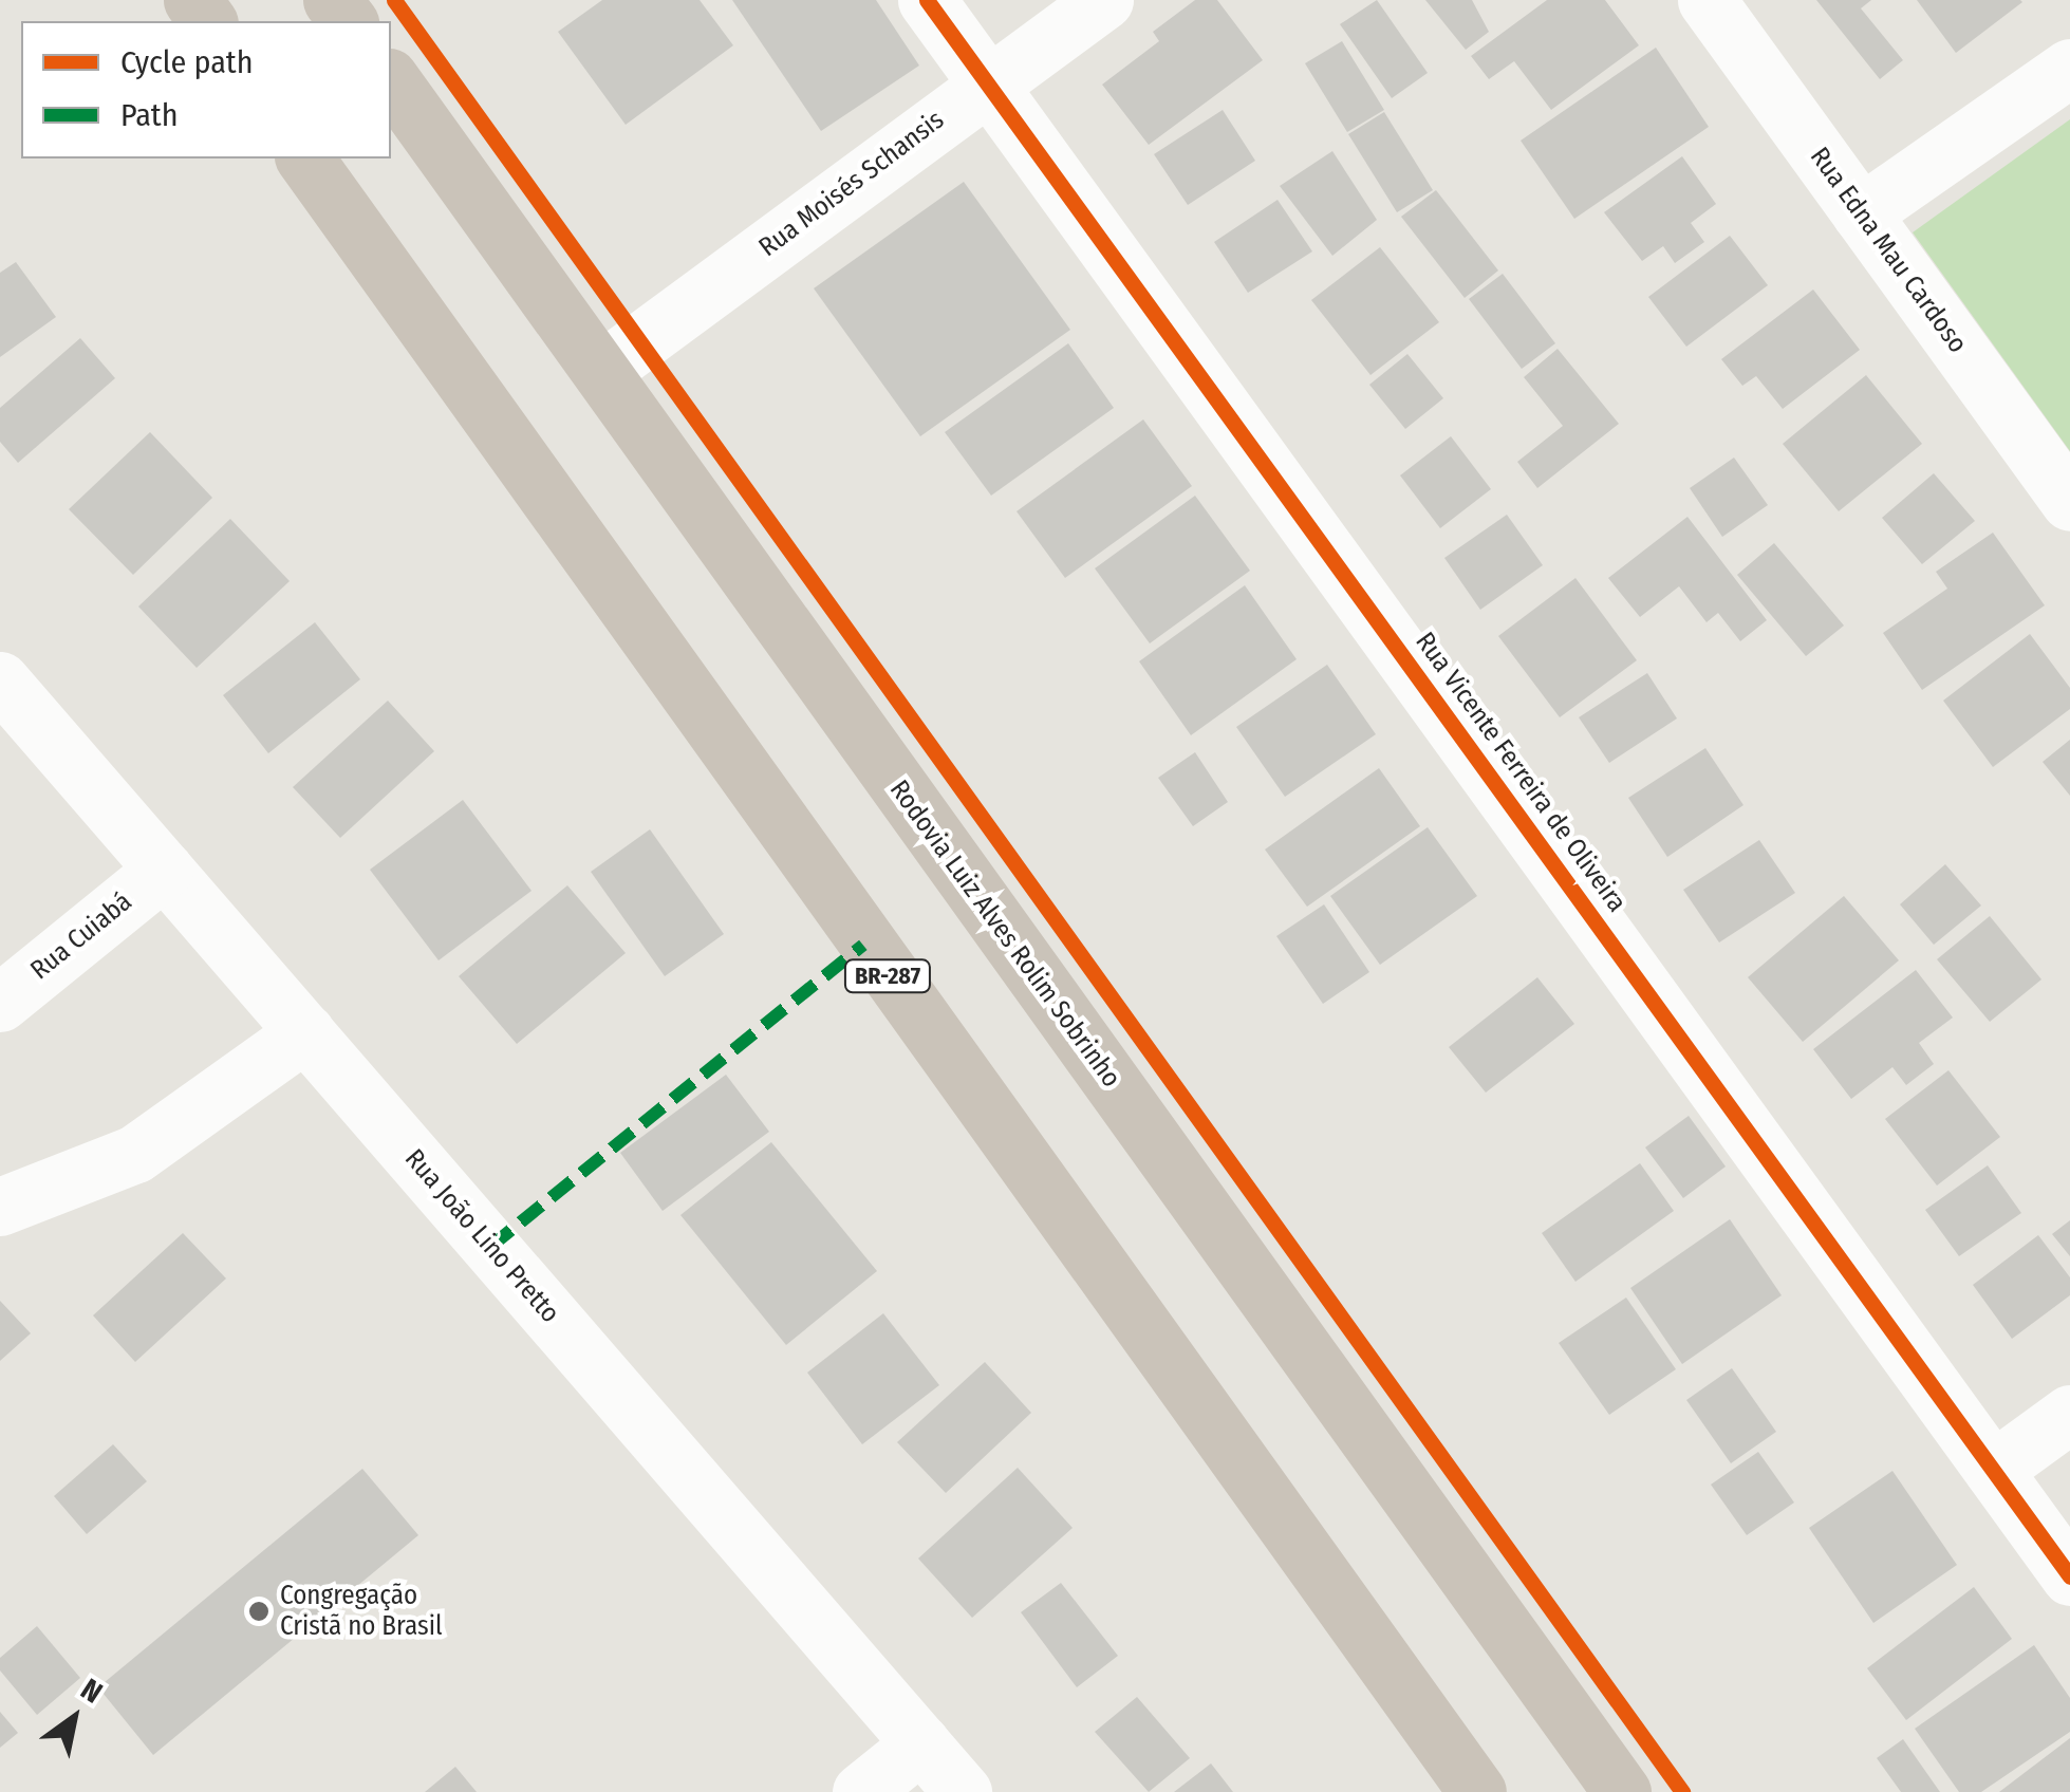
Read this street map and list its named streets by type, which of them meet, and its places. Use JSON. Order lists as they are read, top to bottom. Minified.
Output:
{"streets":{"highway":["Rodovia Luiz Alves Rolim Sobrinho","BR-287"],"street":["Rua Moisés Schansis","Rua Edna Mau Cardoso","Rua Vicente Ferreira de Oliveira","Rua Cuiabá","Rua João Lino Pretto"]},"crossings":[["Rua Moisés Schansis","Rua Vicente Ferreira de Oliveira"],["Rua Moisés Schansis","Rodovia Luiz Alves Rolim Sobrinho"],["Rua Cuiabá","Rua João Lino Pretto"]],"places":["Congregação Cristã no Brasil"],"legend":["Cycle path","Path"],"north":"top right"}
